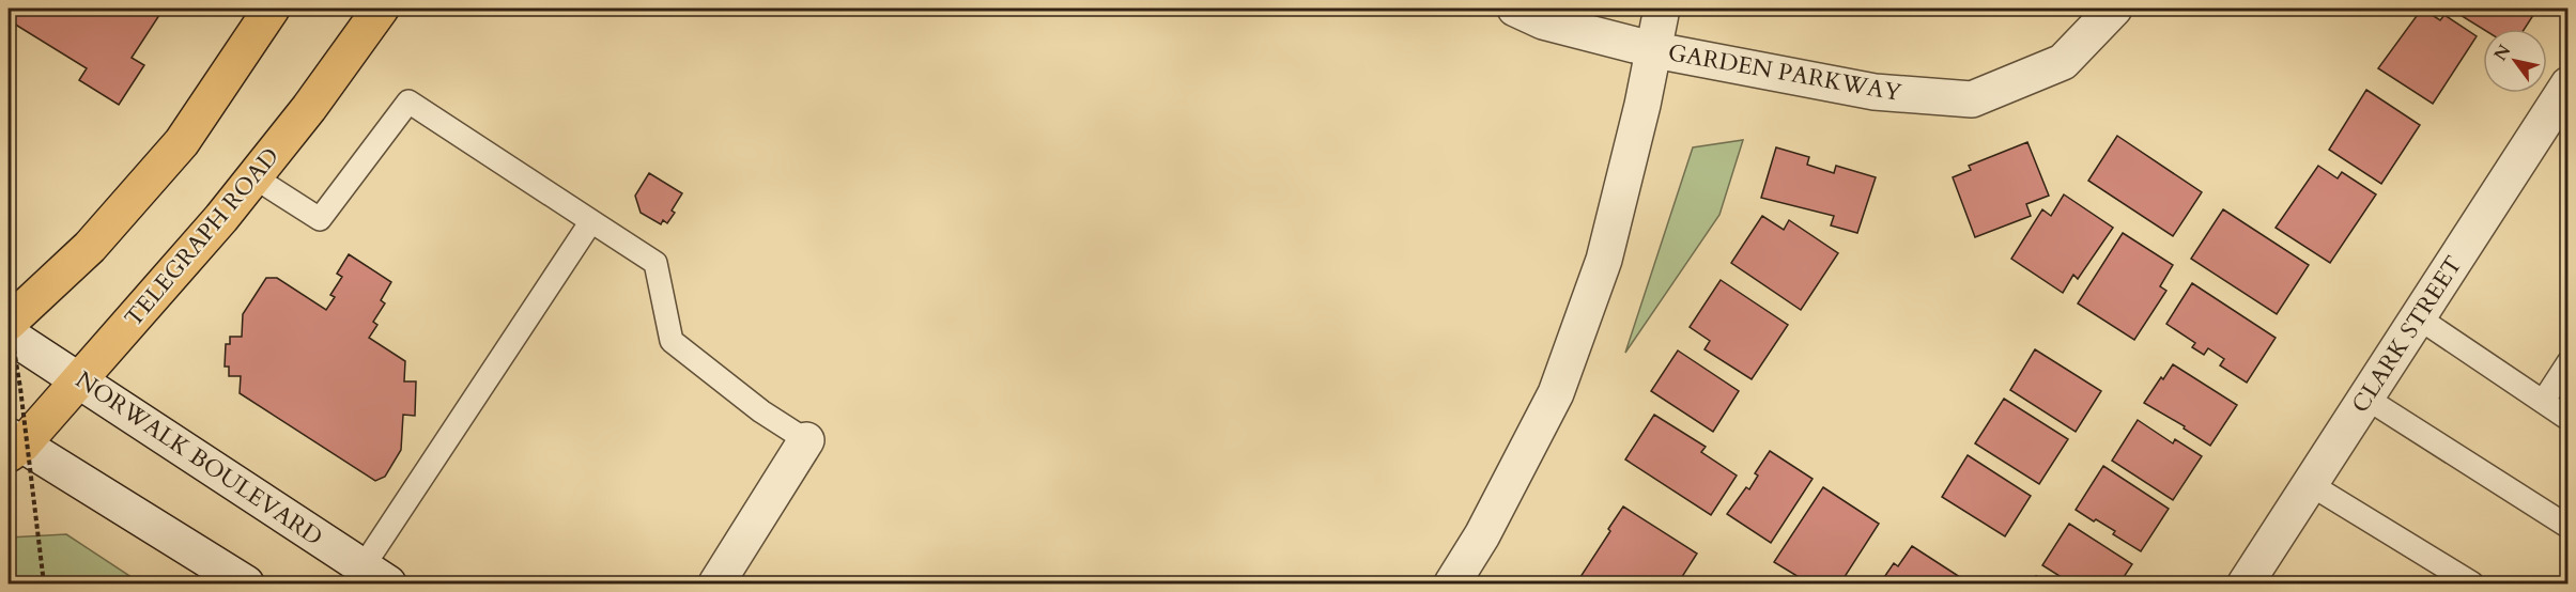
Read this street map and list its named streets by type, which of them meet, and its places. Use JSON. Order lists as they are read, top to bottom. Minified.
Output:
{"streets":{"main road":["TELEGRAPH ROAD"],"street":["GARDEN PARKWAY","CLARK STREET","NORWALK BOULEVARD"]},"crossings":[["TELEGRAPH ROAD","NORWALK BOULEVARD"]],"north":"top left"}
